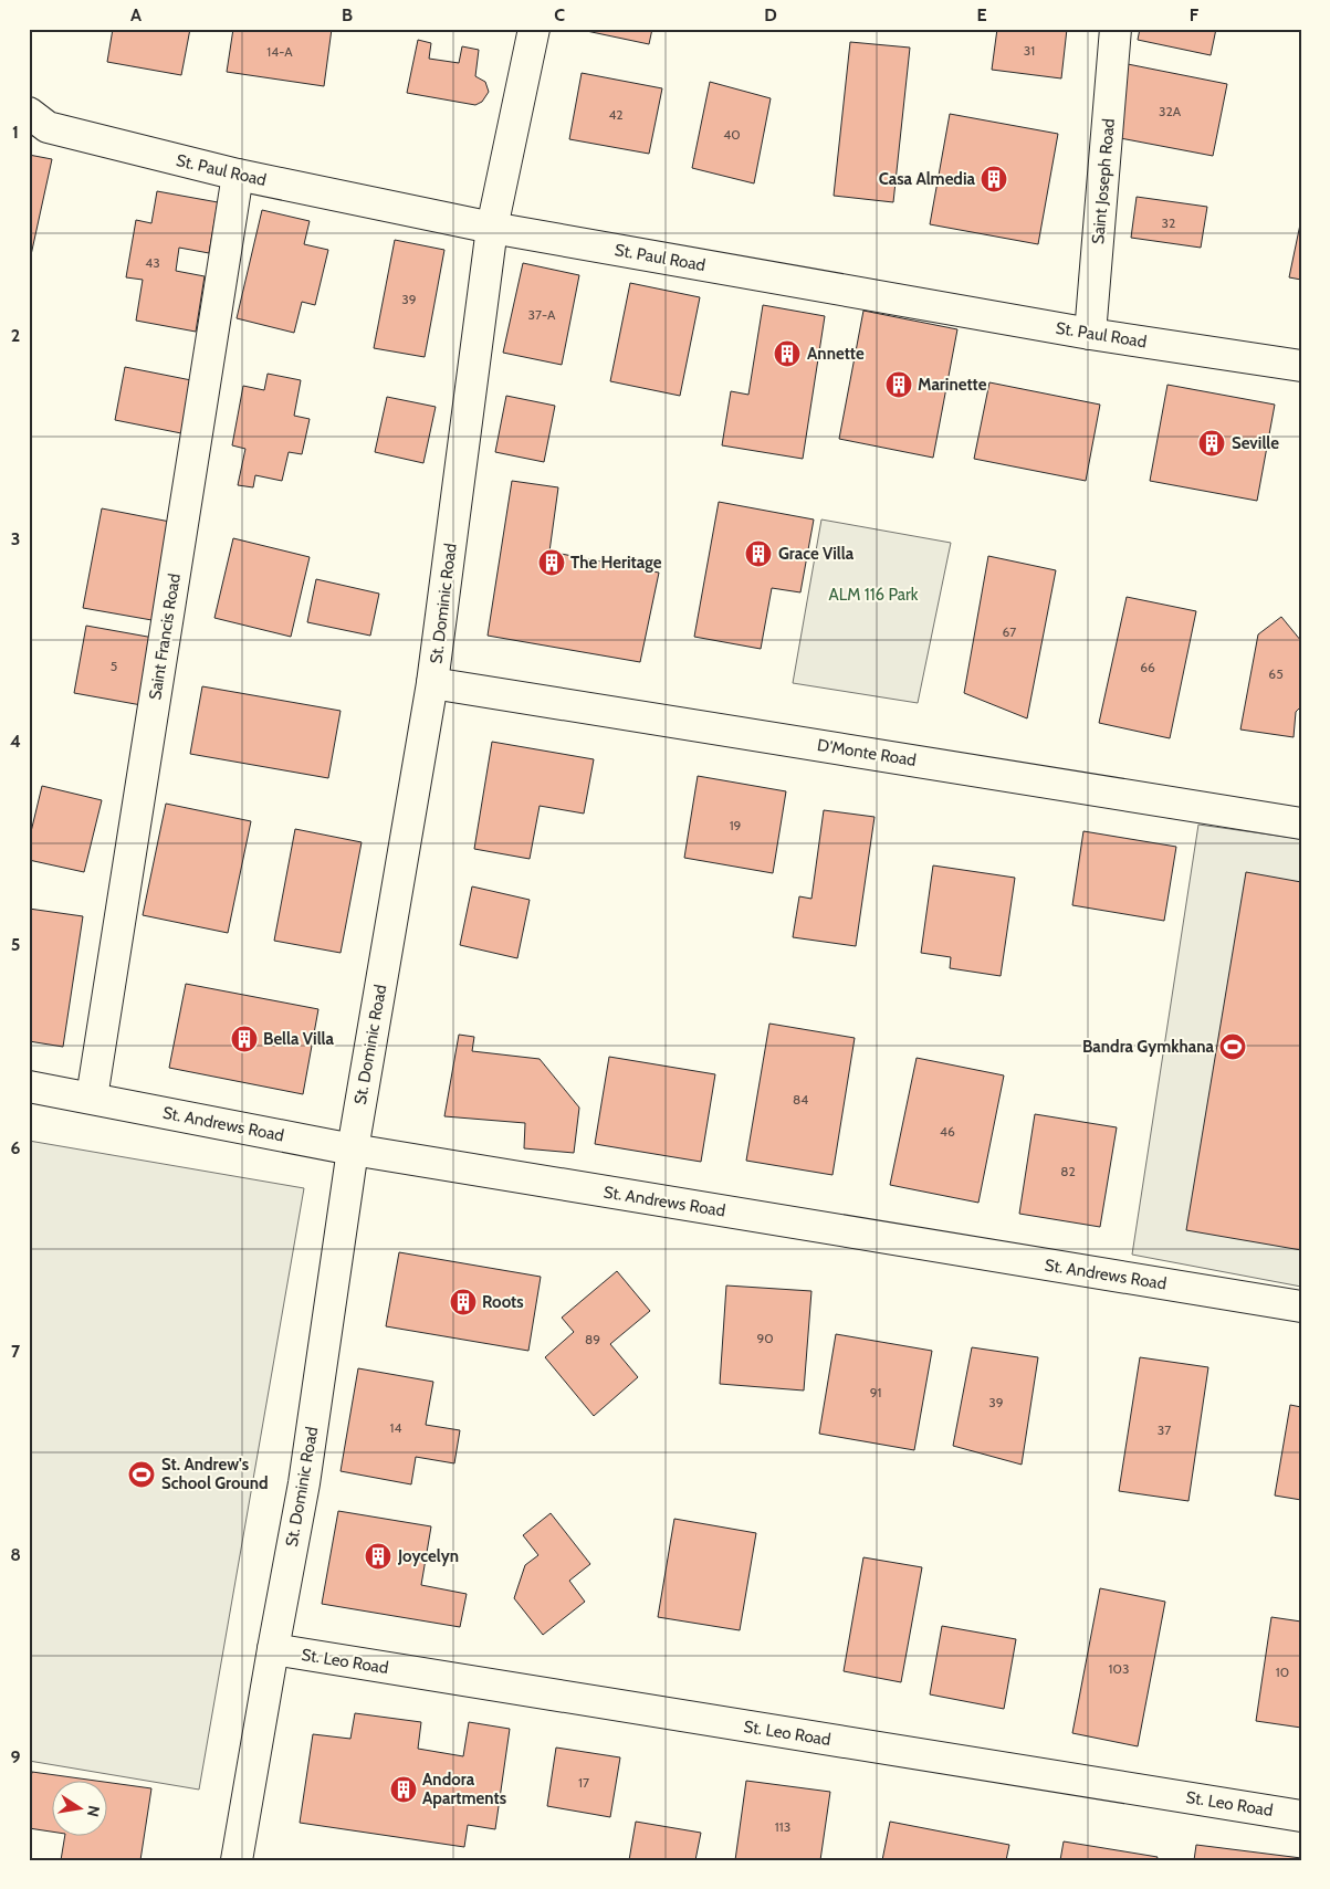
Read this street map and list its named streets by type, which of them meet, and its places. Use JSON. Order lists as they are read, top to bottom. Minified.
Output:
{"streets":{"street":["St. Paul Road","Saint Joseph Road","St. Dominic Road","Saint Francis Road","D'Monte Road","St. Andrews Road","St. Leo Road"]},"crossings":[["St. Paul Road","Saint Joseph Road"],["St. Paul Road","St. Dominic Road"],["St. Paul Road","Saint Francis Road"],["St. Dominic Road","D'Monte Road"],["St. Dominic Road","St. Andrews Road"],["St. Dominic Road","St. Leo Road"],["Saint Francis Road","St. Andrews Road"]],"parks":["ALM 116 Park"],"places":{"building":["Casa Almedia","Annette","Marinette","Seville","Grace Villa","The Heritage","Bella Villa","Roots","Joycelyn","Andora Apartments"],"sports":["Bandra Gymkhana","St. Andrew's School Ground"]},"house_numbers":["31","14-A","32A","42","40","32","43","39","37-A","67","5","66","65","19","84","46","82","90","89","91","39","14","37","103","10","17","113"],"north":"right","grid":{"columns":["A","B","C","D","E","F"],"rows":["1","2","3","4","5","6","7","8","9"]}}
